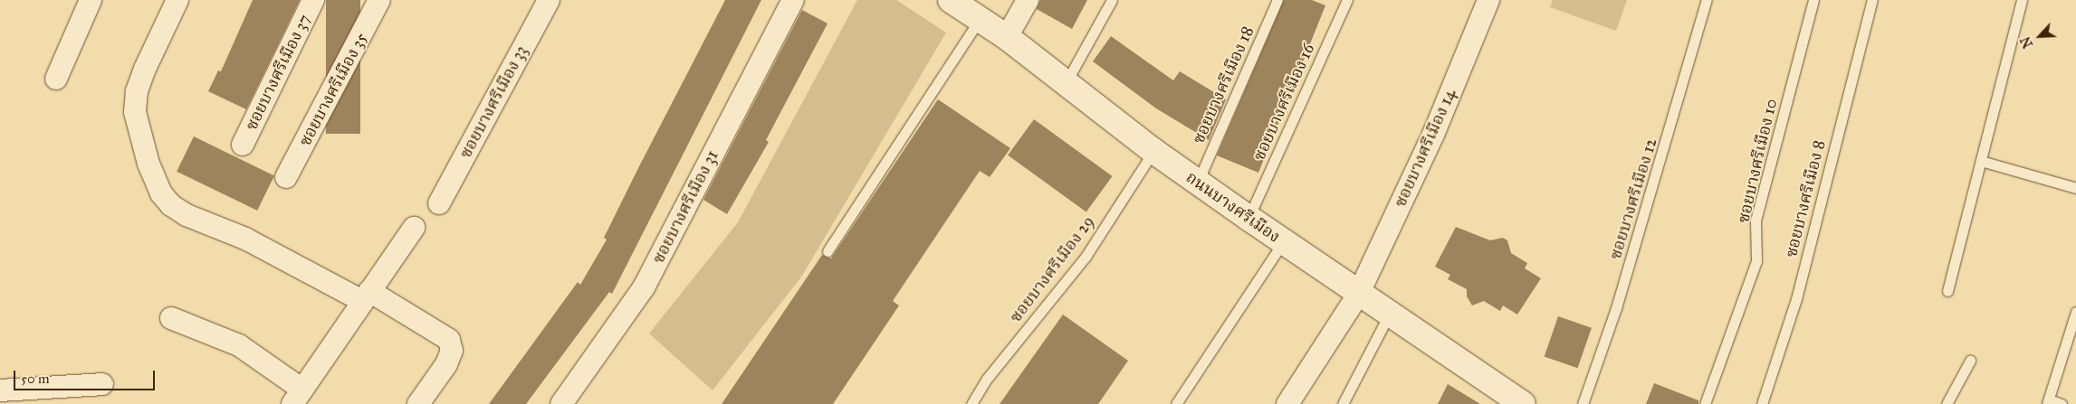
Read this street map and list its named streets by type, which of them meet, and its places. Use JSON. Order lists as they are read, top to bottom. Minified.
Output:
{"streets":{"street":["ซอยบางศรีเมือง 37","ซอยบางศรีเมือง 35","ซอยบางศรีเมือง 33","ซอยบางศรีเมือง 14","ซอยบางศรีเมือง 31","ถนนบางศรีเมือง"],"lane":["ซอยบางศรีเมือง 18","ซอยบางศรีเมือง 16","ซอยบางศรีเมือง 10","ซอยบางศรีเมือง 12","ซอยบางศรีเมือง 8","ซอยบางศรีเมือง 29"]},"crossings":[["ซอยบางศรีเมือง 18","ถนนบางศรีเมือง"],["ซอยบางศรีเมือง 16","ถนนบางศรีเมือง"],["ซอยบางศรีเมือง 14","ถนนบางศรีเมือง"],["ถนนบางศรีเมือง","ซอยบางศรีเมือง 29"]],"scale_bar":"50 m","north":"bottom left"}
